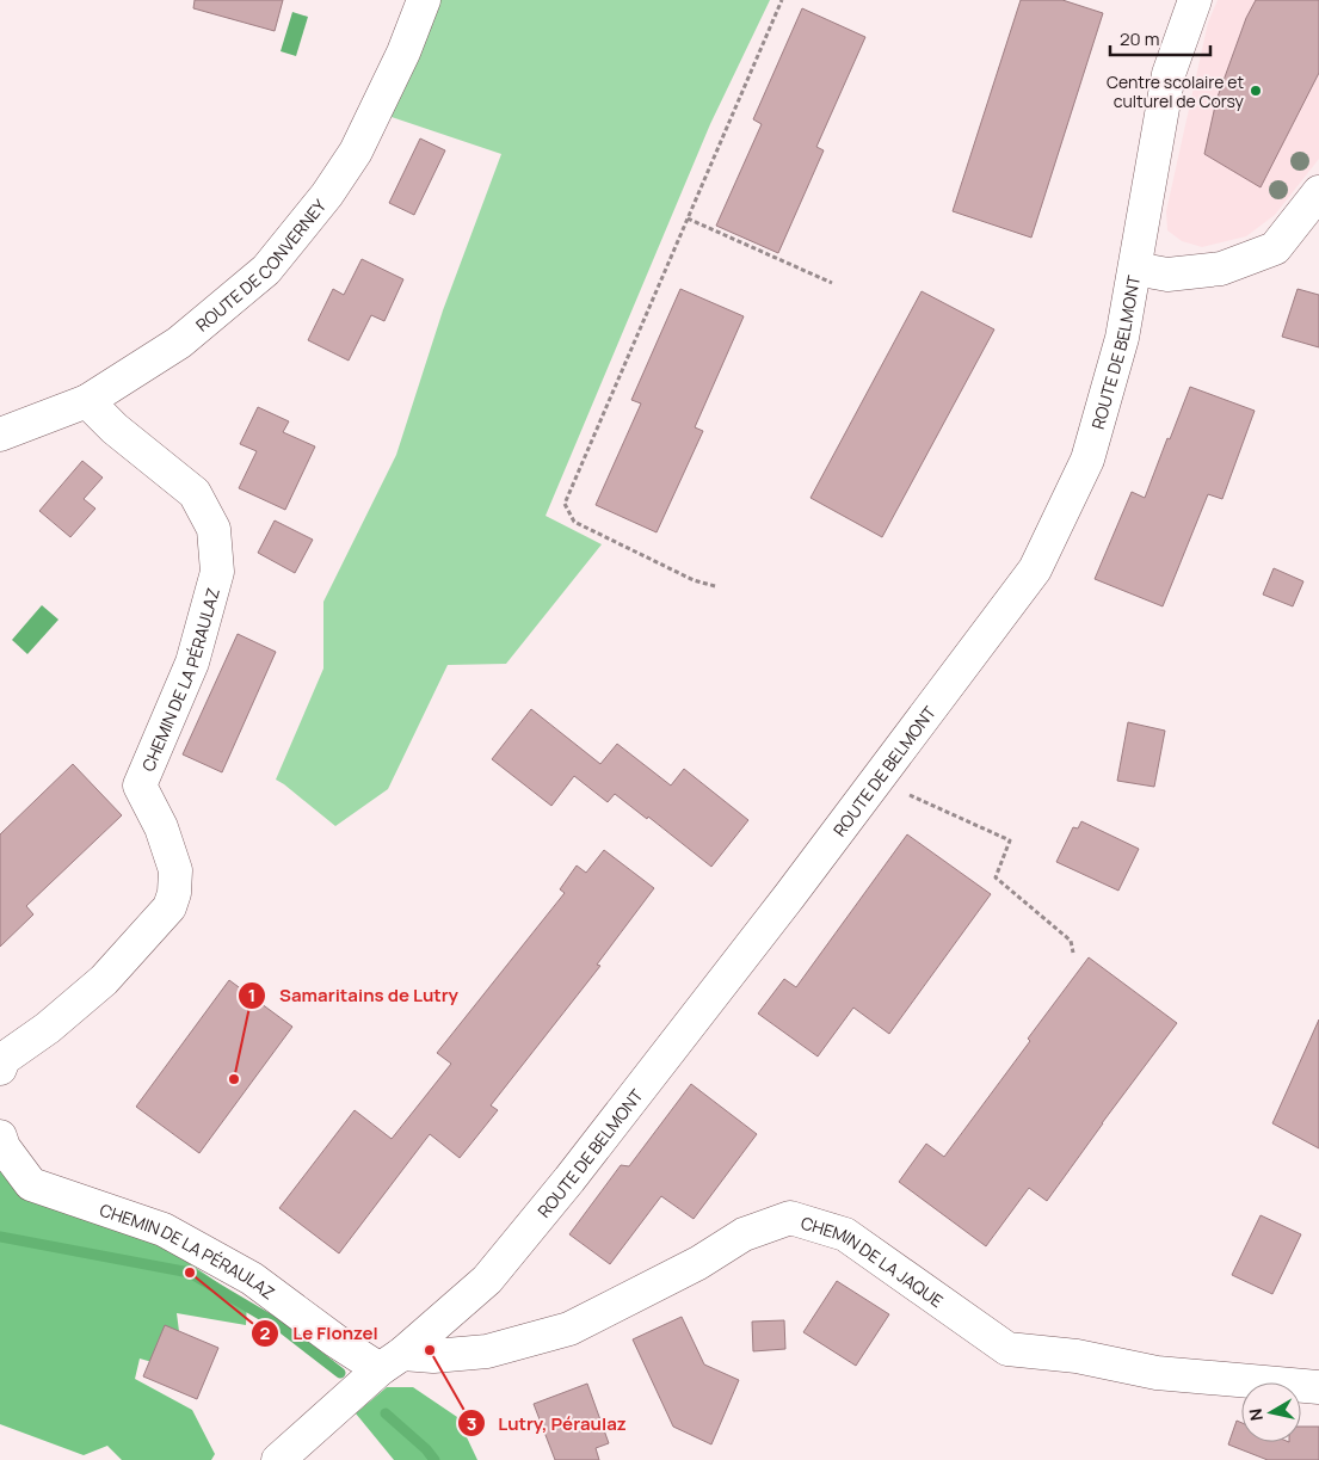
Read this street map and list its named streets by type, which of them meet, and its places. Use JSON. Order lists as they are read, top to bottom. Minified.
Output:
{"streets":{"street":["ROUTE DE CONVERNEY","ROUTE DE BELMONT","CHEMIN DE LA PÉRAULAZ","CHEMIN DE LA JAQUE"]},"crossings":[["ROUTE DE CONVERNEY","CHEMIN DE LA PÉRAULAZ"],["ROUTE DE BELMONT","CHEMIN DE LA PÉRAULAZ"],["ROUTE DE BELMONT","CHEMIN DE LA JAQUE"],["CHEMIN DE LA PÉRAULAZ","CHEMIN DE LA JAQUE"]],"places":["Centre scolaire et culturel de Corsy","Samaritains de Lutry","Le Flonzel","Lutry, Péraulaz"],"scale_bar":"20 m","north":"left"}
